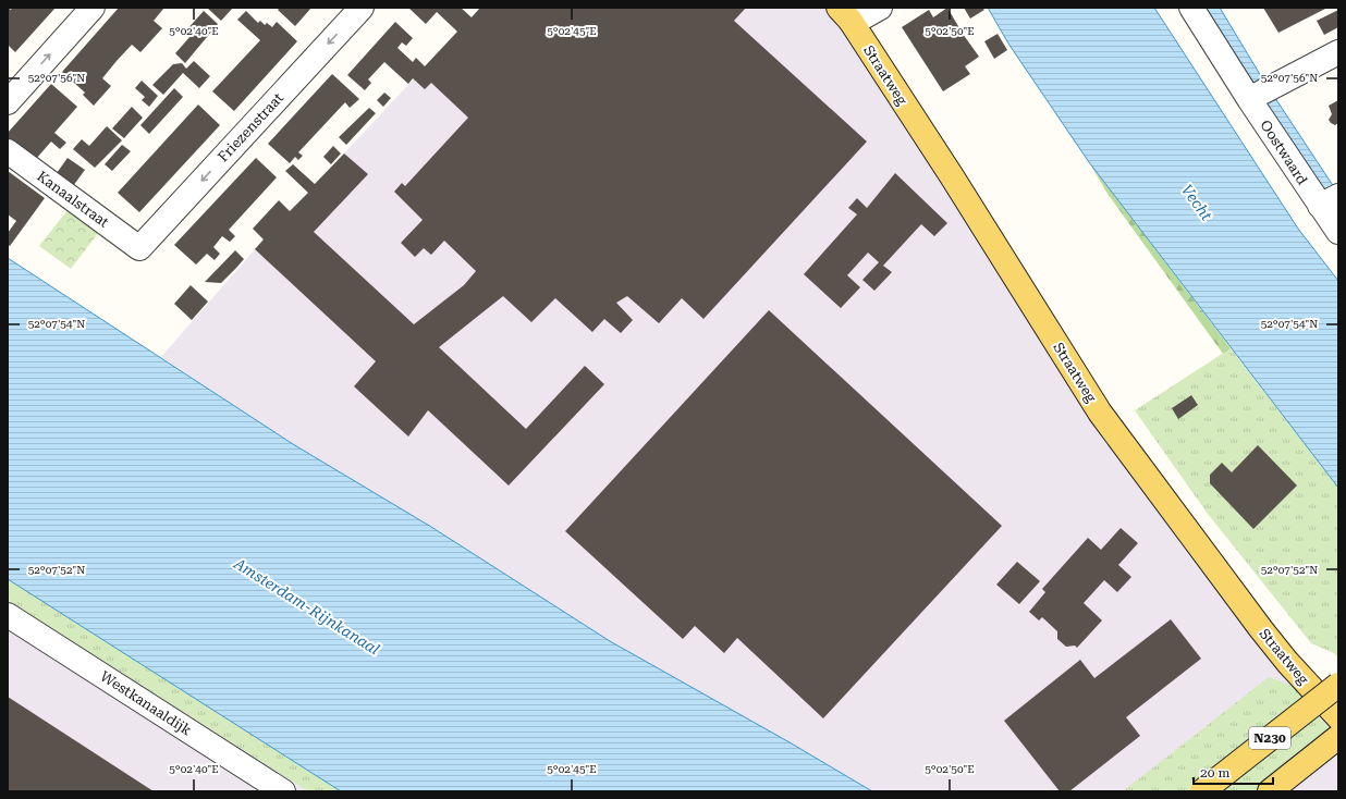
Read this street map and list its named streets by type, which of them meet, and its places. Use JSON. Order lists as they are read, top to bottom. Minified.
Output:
{"streets":{"main road":["Straatweg","N230"],"street":["Friezenstraat","Oostwaard","Kanaalstraat","Westkanaaldijk"]},"crossings":[["Friezenstraat","Kanaalstraat"]],"water":["Vecht","Amsterdam-Rijnkanaal"],"scale_bar":"20 m","coordinates":["5°02'40\"E","5°02'45\"E","5°02'50\"E","52°07'56\"N","52°07'54\"N","52°07'52\"N"]}
